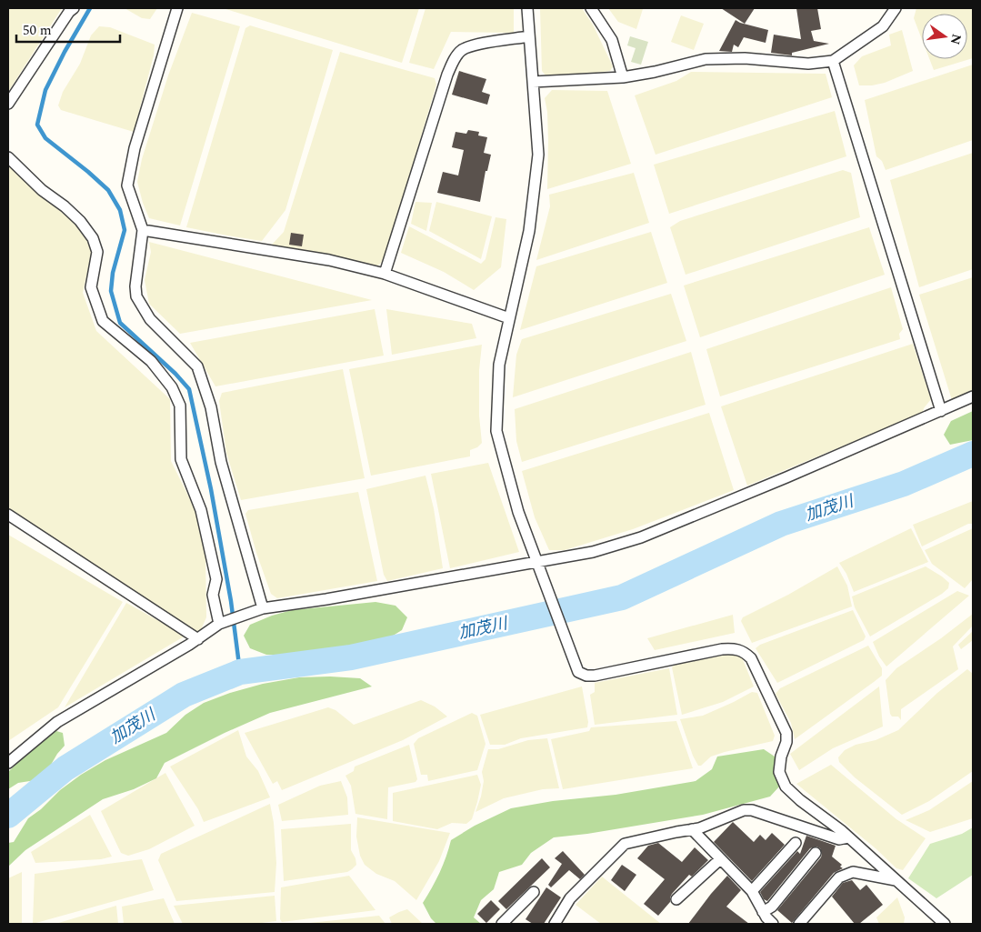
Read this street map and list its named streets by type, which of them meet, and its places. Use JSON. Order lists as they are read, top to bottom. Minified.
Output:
{"water":["加茂川"],"scale_bar":"50 m","north":"right"}
